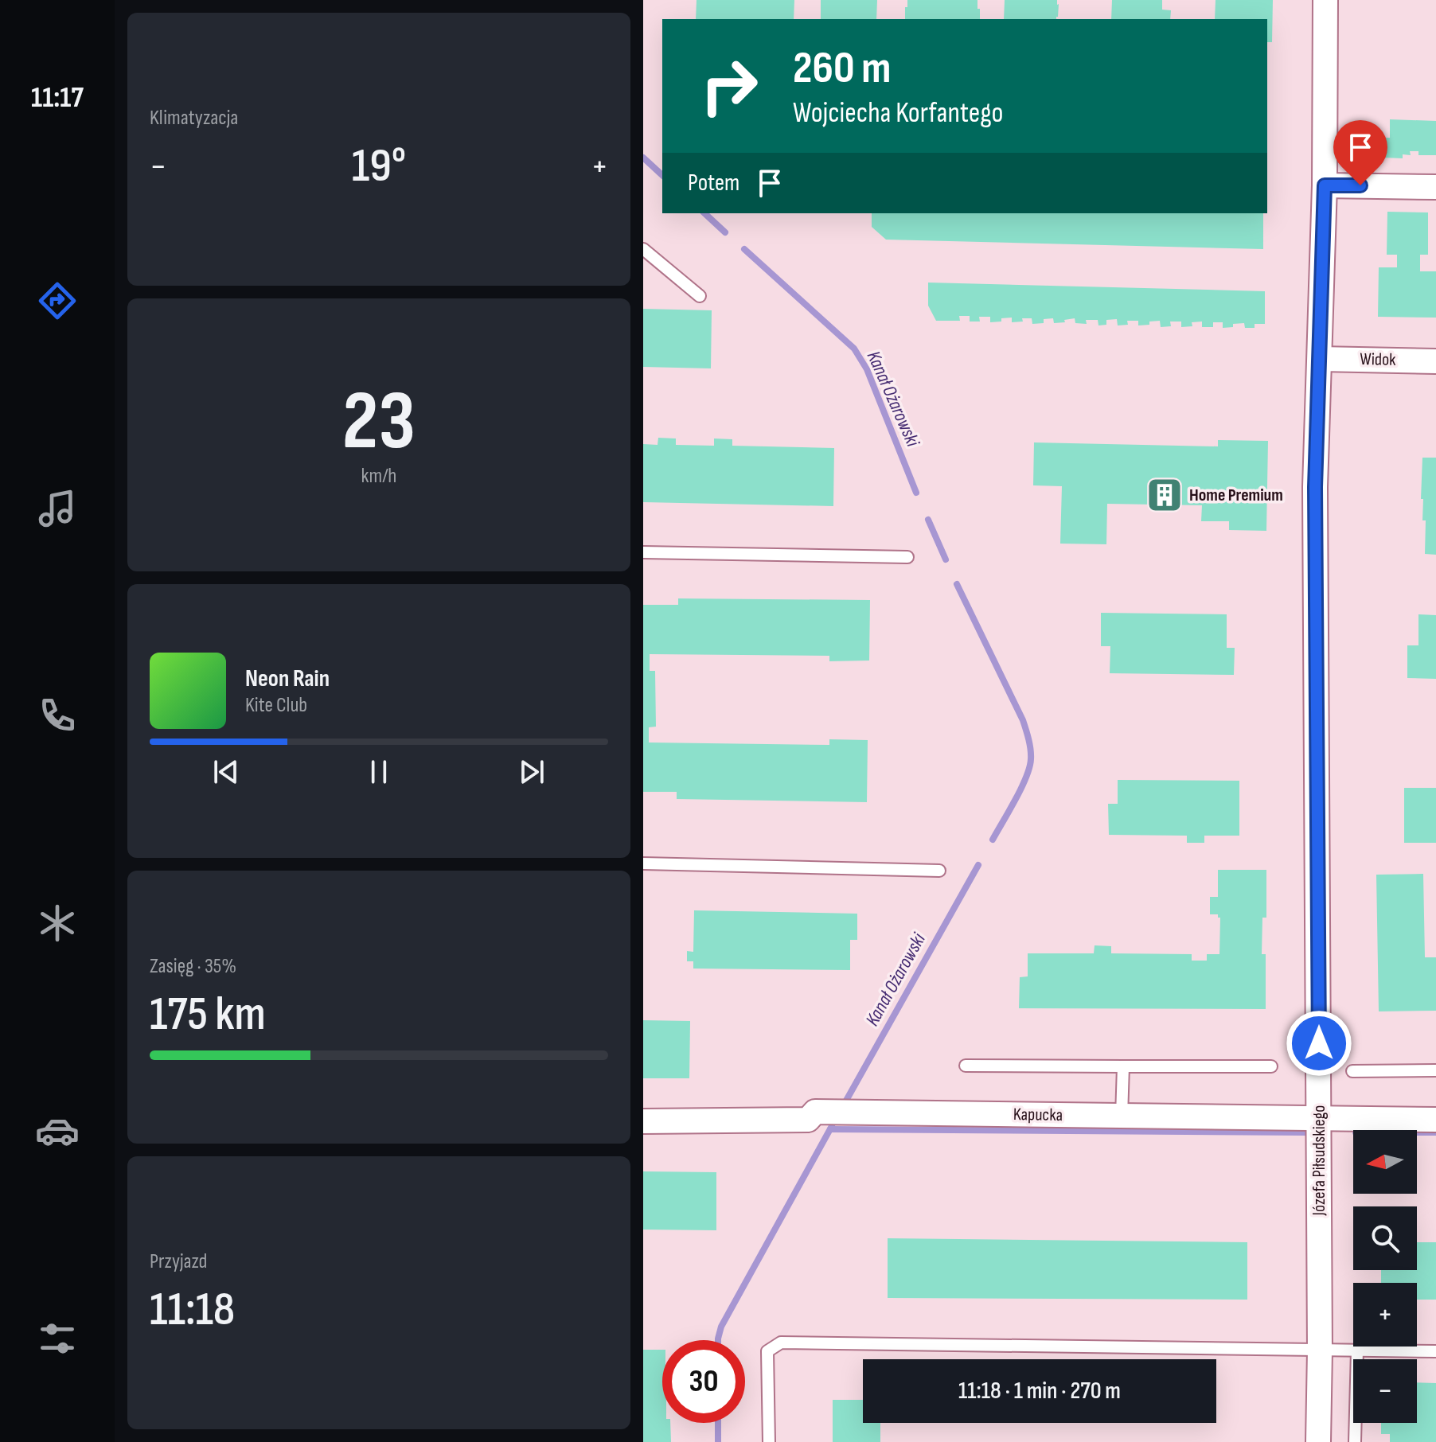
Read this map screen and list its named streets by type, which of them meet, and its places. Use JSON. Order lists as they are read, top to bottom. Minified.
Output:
{"streets":{"street":["Widok","Kapucka","Józefa Piłsudskiego"]},"crossings":[["Widok","Józefa Piłsudskiego"],["Kapucka","Józefa Piłsudskiego"]],"water":["Kanał Ożarowski"],"places":{"building":["Home Premium"]},"north":"left","page":{"tabs":"11:17","tile":["Klimatyzacja",["23","km/h"],["Zasięg · 35%","175 km"],["Przyjazd","11:18"]],"turn":["260 m","Wojciecha Korfantego"],"heat":["−","19°","+"],"then":"Potem","song":["Neon Rain","Kite Club"],"map_buttons":["+","−"],"limit":"30","trip":"11:18 · 1 min · 270 m"}}
